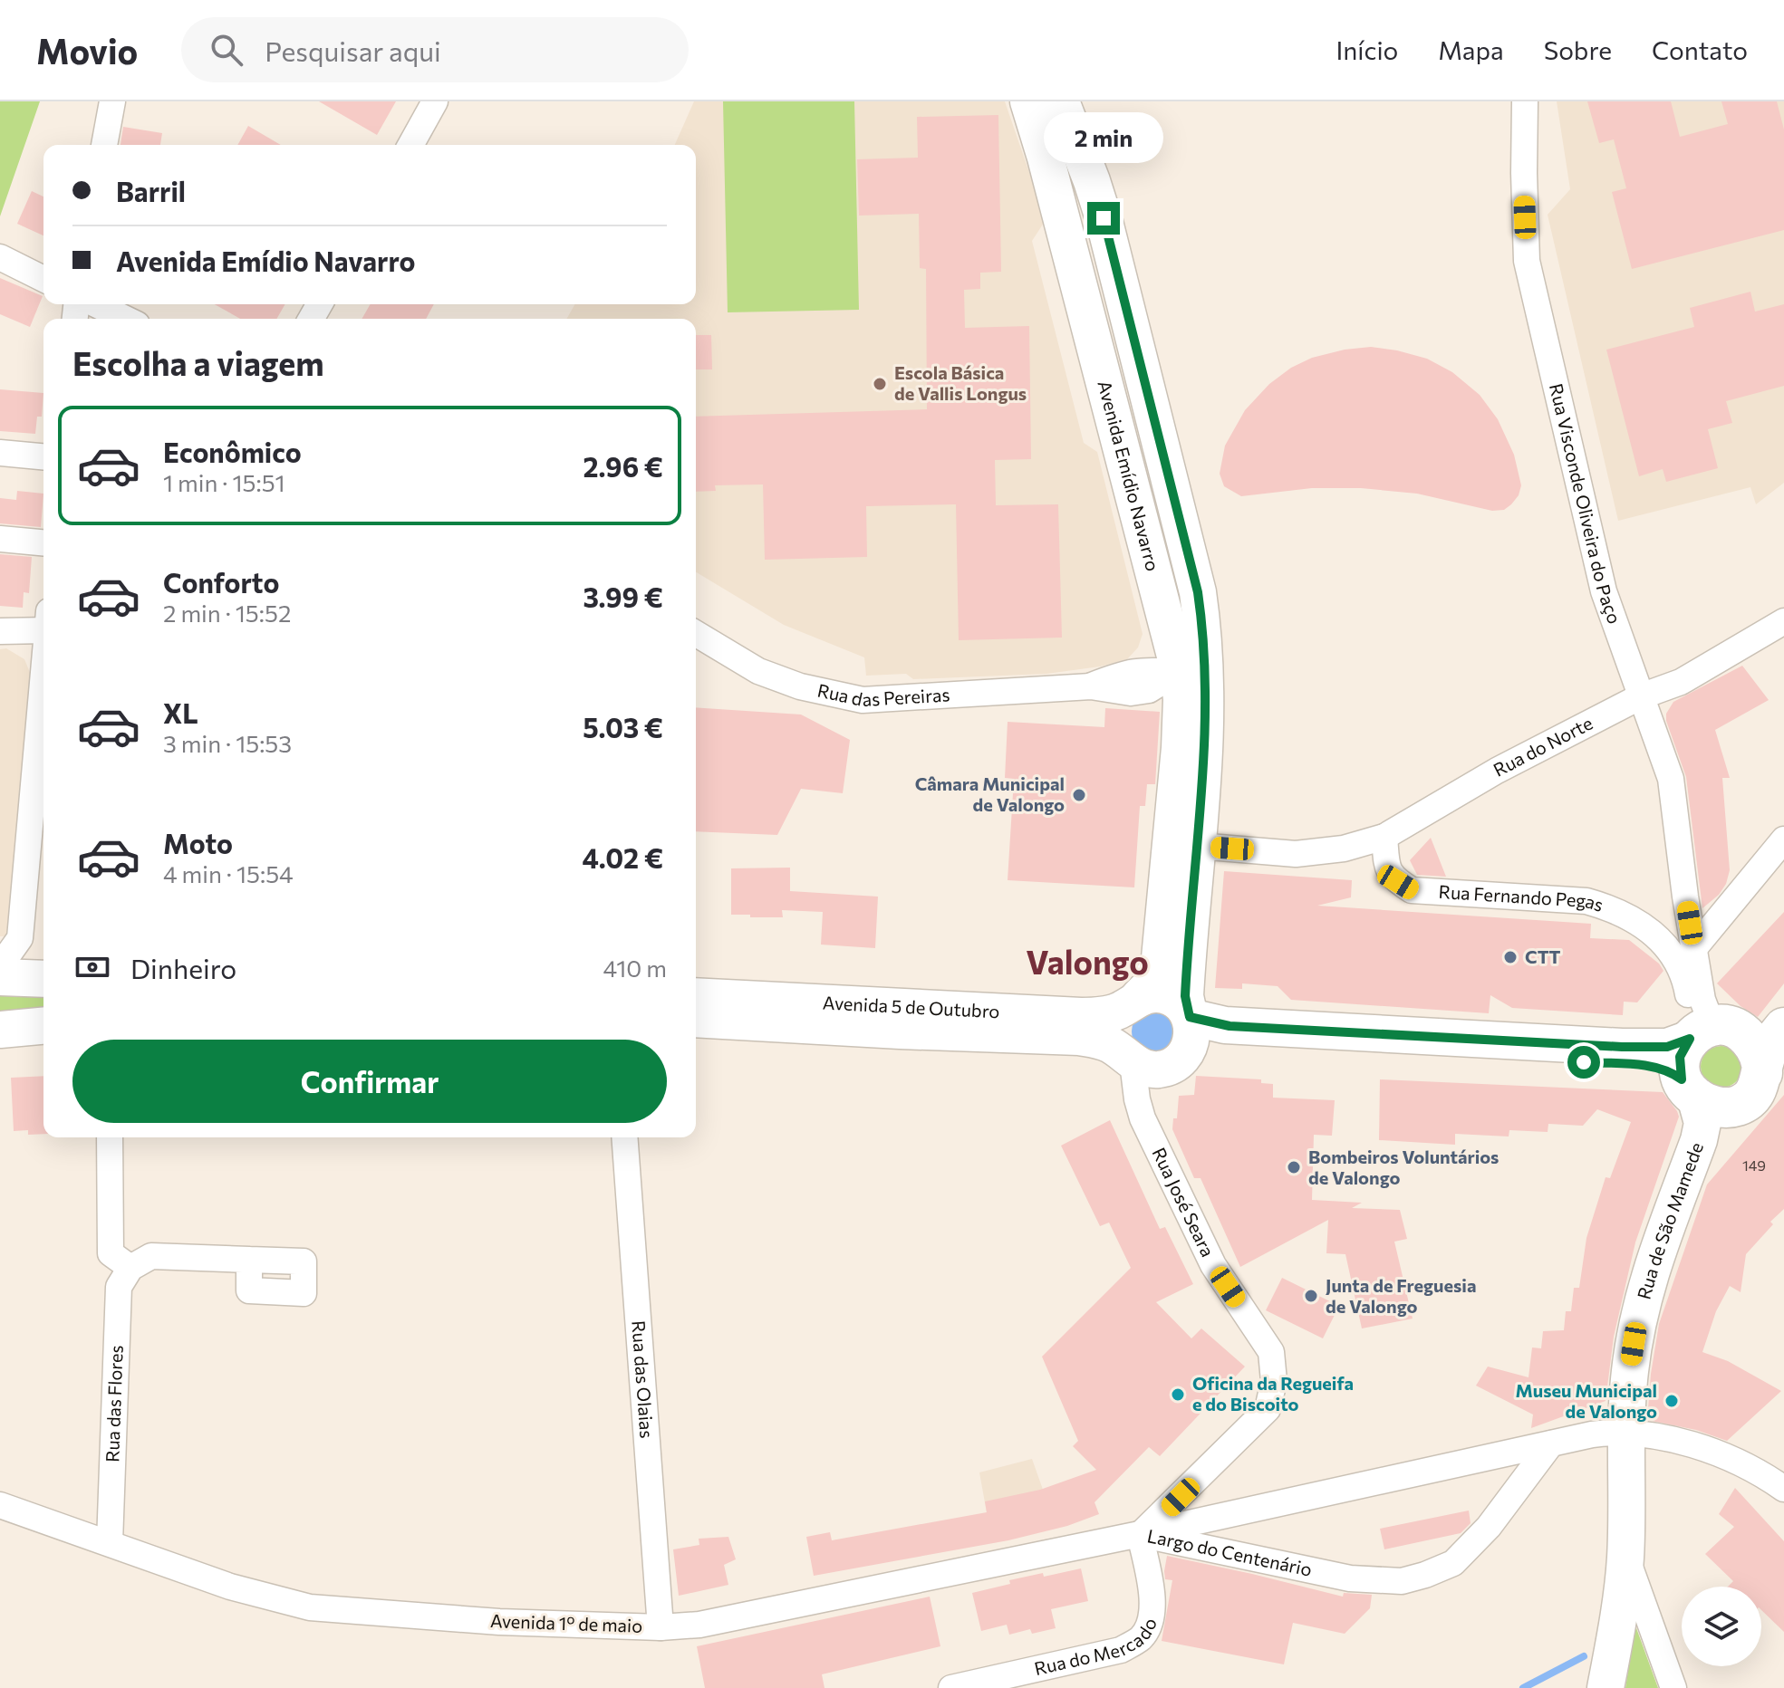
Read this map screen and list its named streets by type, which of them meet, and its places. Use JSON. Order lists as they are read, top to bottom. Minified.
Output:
{"streets":{"main road":["Avenida Emídio Navarro","Avenida 5 de Outubro","Rua de São Mamede"],"street":["Rua Visconde Oliveira do Paço","Rua das Pereiras","Rua do Norte","Rua Fernando Pegas","Rua José Seara","Rua das Olaias","Rua das Flores","Largo do Centenário","Avenida 1º de maio","Rua do Mercado"]},"crossings":[["Avenida Emídio Navarro","Rua das Pereiras"],["Avenida Emídio Navarro","Rua do Norte"],["Avenida Emídio Navarro","Avenida 5 de Outubro"],["Avenida Emídio Navarro","Rua José Seara"],["Rua Visconde Oliveira do Paço","Rua do Norte"],["Rua Visconde Oliveira do Paço","Avenida 5 de Outubro"],["Rua Visconde Oliveira do Paço","Rua de São Mamede"],["Rua do Norte","Rua Fernando Pegas"],["Avenida 5 de Outubro","Rua José Seara"],["Avenida 5 de Outubro","Rua de São Mamede"],["Rua José Seara","Largo do Centenário"],["Rua José Seara","Avenida 1º de maio"],["Rua José Seara","Rua do Mercado"],["Rua de São Mamede","Largo do Centenário"],["Rua das Olaias","Avenida 1º de maio"],["Rua das Flores","Avenida 1º de maio"],["Largo do Centenário","Avenida 1º de maio"],["Largo do Centenário","Rua do Mercado"],["Avenida 1º de maio","Rua do Mercado"]],"districts":["Valongo"],"places":["Escola Básica de Vallis Longus","Câmara Municipal de Valongo","CTT","Bombeiros Voluntários de Valongo","Junta de Freguesia de Valongo","Oficina da Regueifa e do Biscoito","Museu Municipal de Valongo"],"house_numbers":["149"],"page":{"header":"Movio","search":"Pesquisar aqui","nav":["Início","Mapa","Sobre","Contato"],"bubble":"2 min","banner":["Barril","Avenida Emídio Navarro"],"heading":"Escolha a viagem","list":[{"name":"Econômico","note":"1 min · 15:51","value":"2.96 €"},{"name":"Conforto","note":"2 min · 15:52","value":"3.99 €"},{"name":"XL","note":"3 min · 15:53","value":"5.03 €"},{"name":"Moto","note":"4 min · 15:54","value":"4.02 €"}],"pay":["Dinheiro","410 m"],"buttons":"Confirmar"}}
